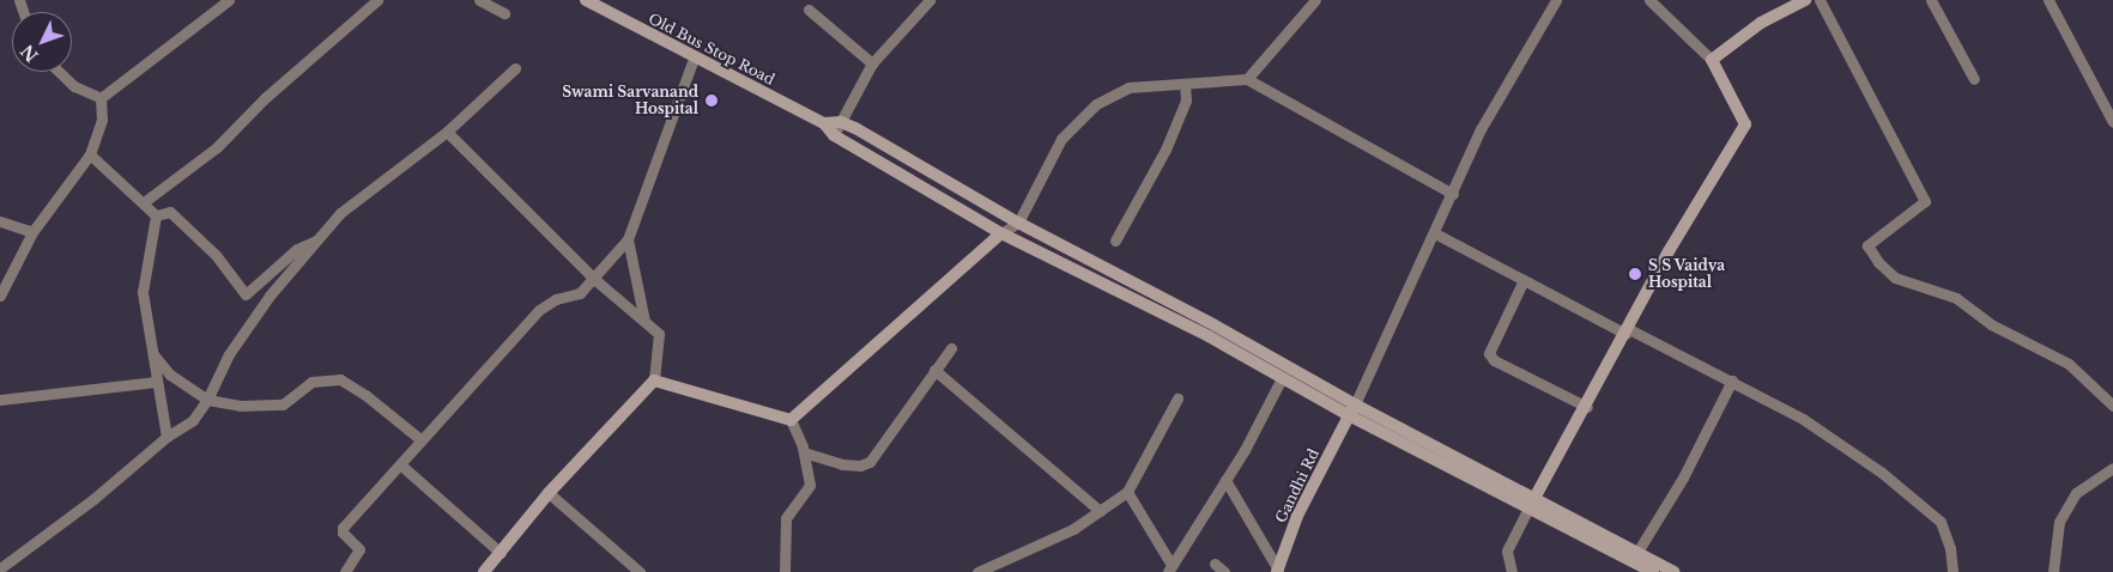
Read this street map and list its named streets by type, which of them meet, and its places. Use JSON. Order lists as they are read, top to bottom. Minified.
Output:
{"streets":{"street":["Old Bus Stop Road","Gandhi Rd"]},"crossings":[["Old Bus Stop Road","Gandhi Rd"]],"places":["Swami Sarvanand Hospital","S S Vaidya Hospital"],"north":"bottom left"}
